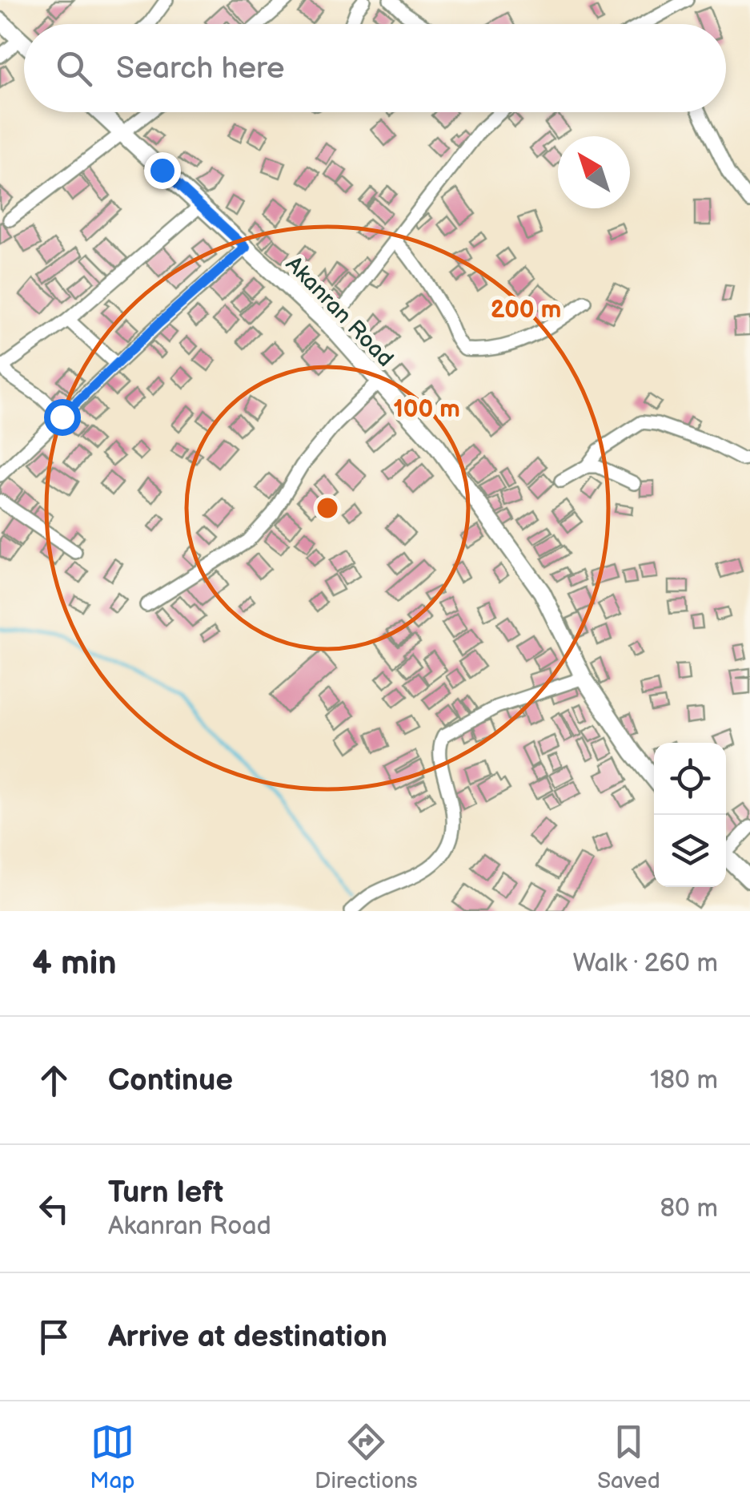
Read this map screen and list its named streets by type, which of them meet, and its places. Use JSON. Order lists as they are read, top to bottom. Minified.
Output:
{"streets":{"main road":["Akanran Road"]},"north":"top left","page":{"search":"Search here","heading":["4 min","Walk · 260 m"],"list":[["Continue","180 m"],["Turn left","Akanran Road","80 m"],"Arrive at destination"],"nav":["Map","Directions","Saved"]},"rings":["200 m","100 m"]}
